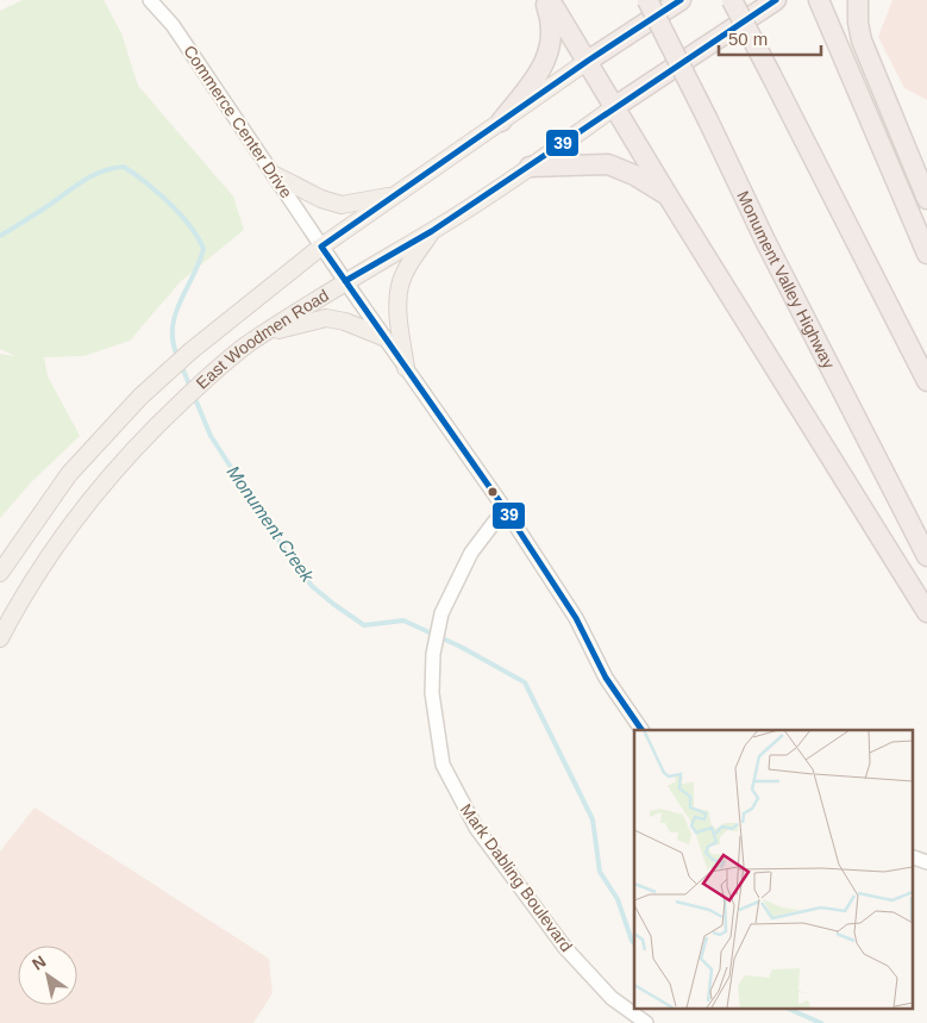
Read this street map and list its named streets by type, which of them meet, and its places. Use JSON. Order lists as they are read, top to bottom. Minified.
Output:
{"streets":{"highway":["Monument Valley Highway","East Woodmen Road"],"street":["Commerce Center Drive","Mark Dabling Boulevard"]},"crossings":[["Commerce Center Drive","East Woodmen Road"],["Commerce Center Drive","Mark Dabling Boulevard"]],"water":["Monument Creek"],"lines":["transit line 39"],"scale_bar":"50 m","north":"top left"}
